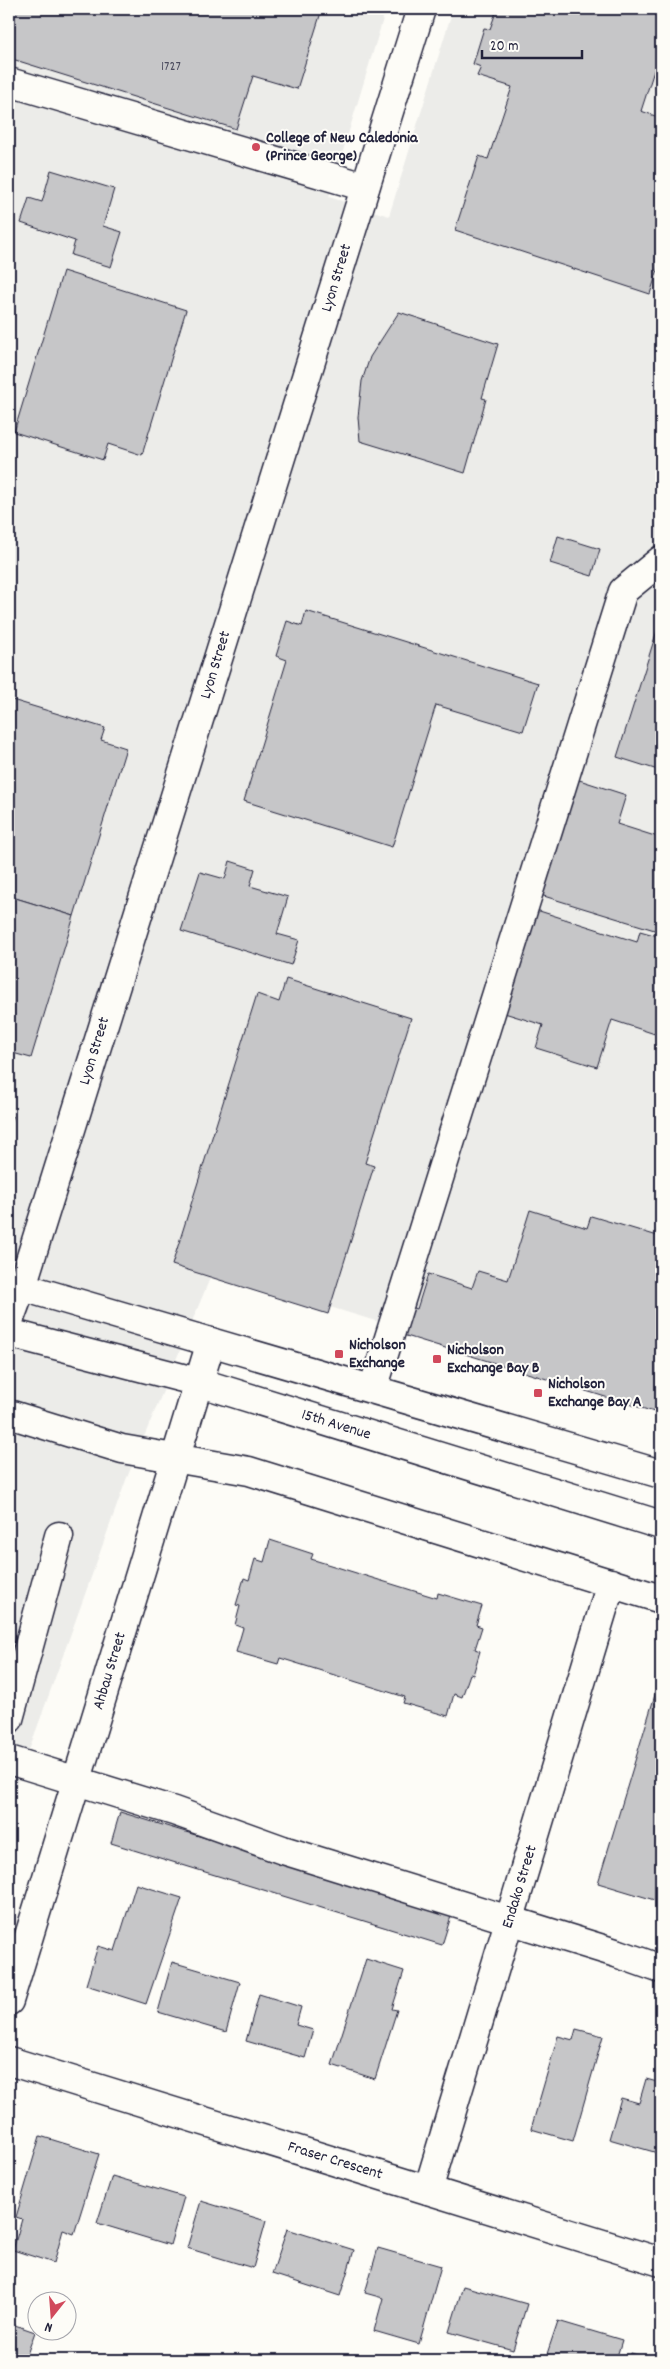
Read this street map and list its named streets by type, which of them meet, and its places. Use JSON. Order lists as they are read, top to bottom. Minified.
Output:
{"streets":{"street":["Lyon Street","15th Avenue","Ahbau Street","Endako Street","Fraser Crescent"]},"crossings":[["15th Avenue","Ahbau Street"],["Endako Street","Fraser Crescent"]],"places":{"other":["College of New Caledonia (Prince George)"],"transit":["Nicholson Exchange","Nicholson Exchange Bay B","Nicholson Exchange Bay A"]},"house_numbers":["1727"],"scale_bar":"20 m","north":"bottom"}
